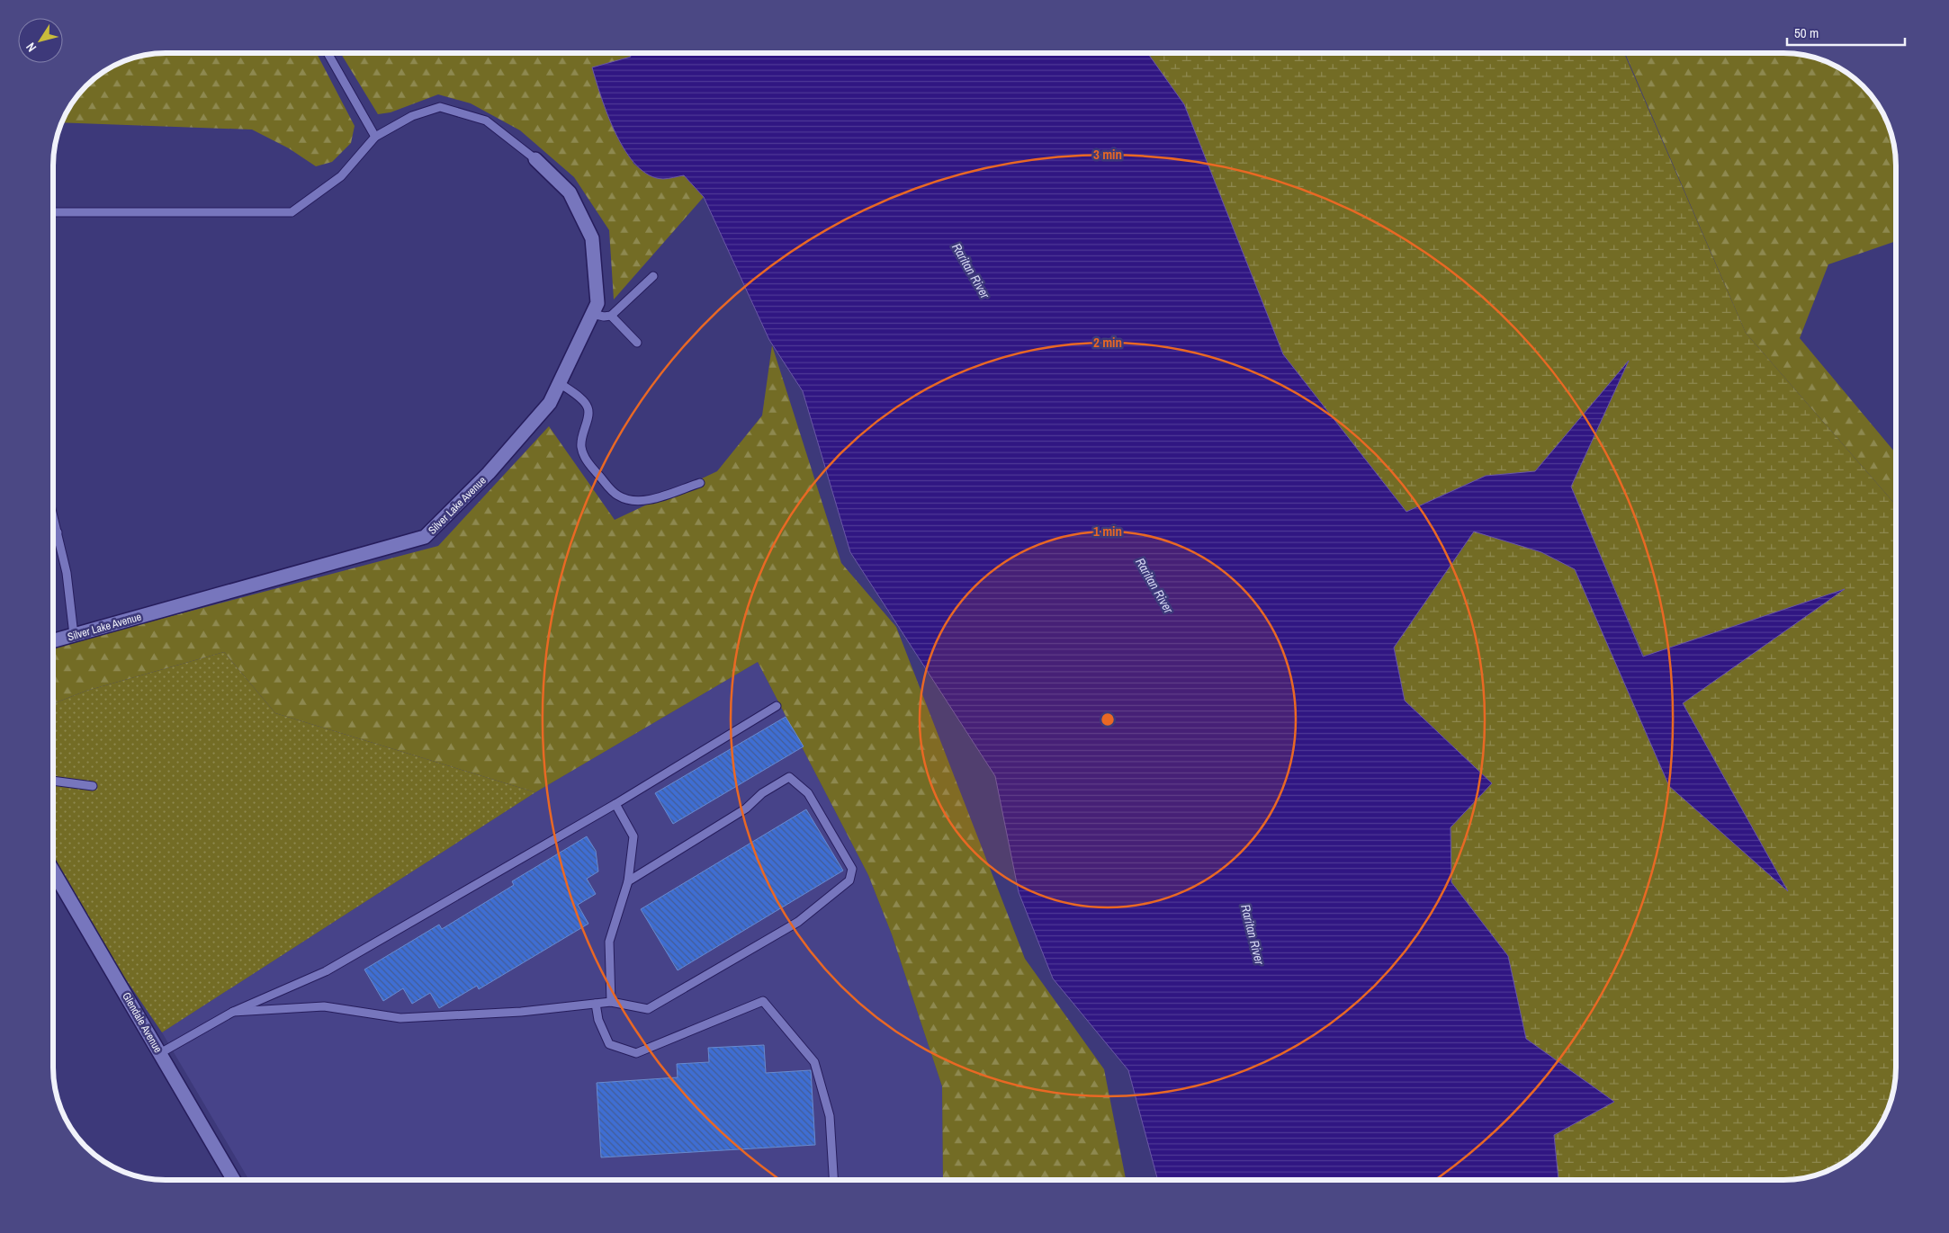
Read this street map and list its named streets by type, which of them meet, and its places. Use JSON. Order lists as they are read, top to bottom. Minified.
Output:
{"streets":{"street":["Silver Lake Avenue","Glendale Avenue"]},"water":["Raritan River"],"scale_bar":"50 m","north":"bottom left","rings":["3 min","2 min","1 min"]}
